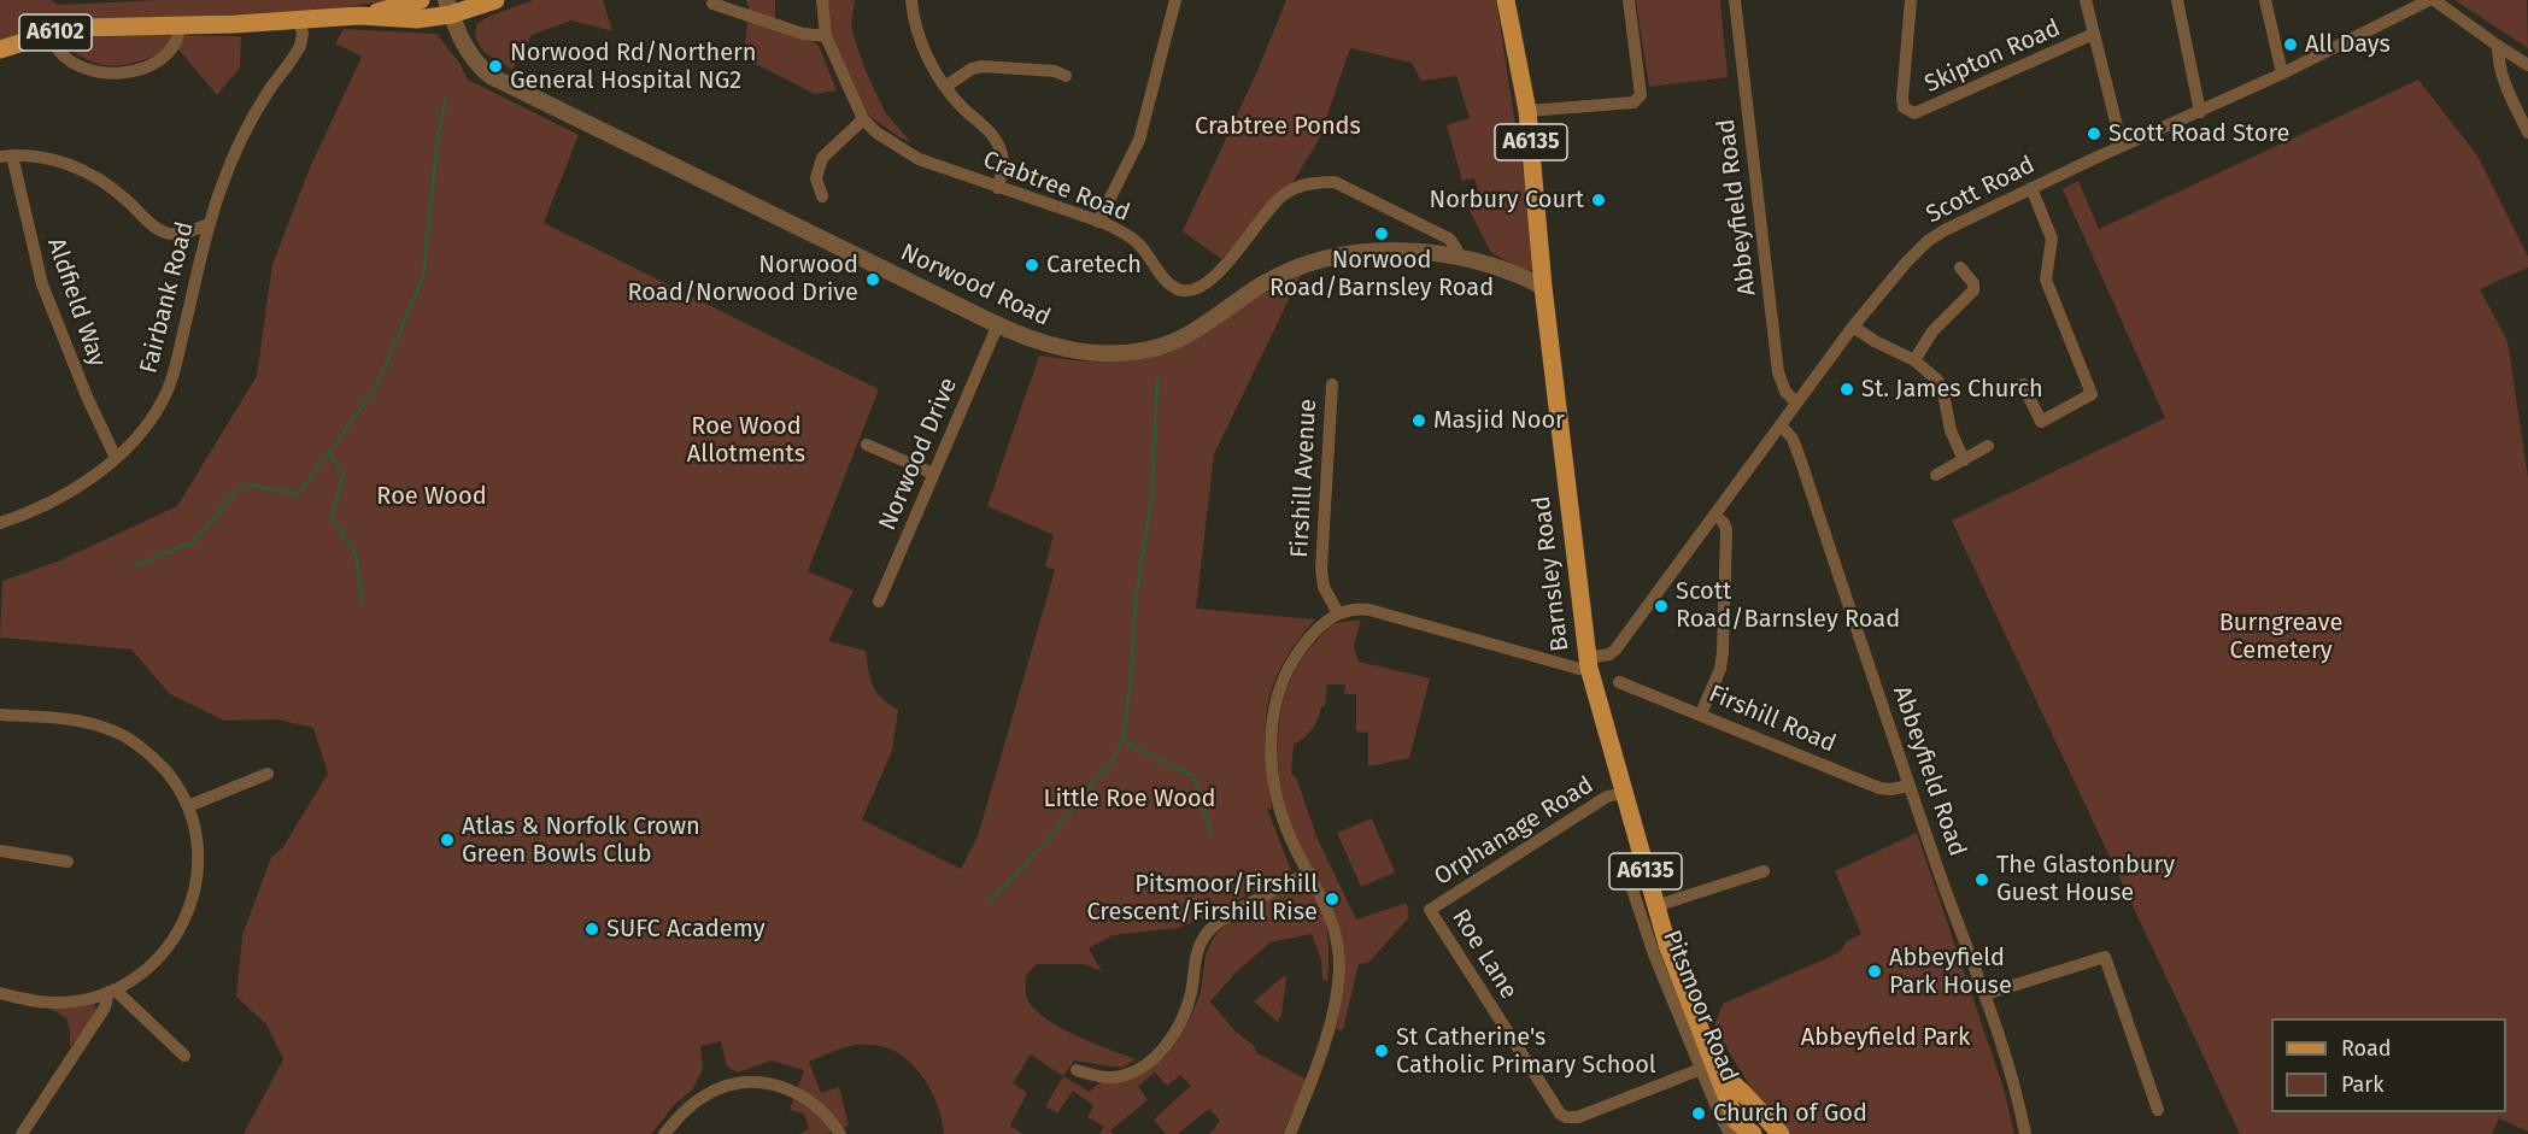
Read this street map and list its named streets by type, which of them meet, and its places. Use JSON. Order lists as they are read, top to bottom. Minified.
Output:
{"streets":{"main road":["A6102","A6135","Barnsley Road"],"street":["Skipton Road","Crabtree Road","Scott Road","Abbeyfield Road","Norwood Road","Fairbank Road","Aldfield Way","Norwood Drive","Firshill Avenue","Firshill Road","Orphanage Road","Roe Lane","Pitsmoor Road"]},"crossings":[["A6102","Norwood Road"],["A6102","Fairbank Road"],["A6135","Barnsley Road"],["A6135","Roe Lane"],["A6135","Pitsmoor Road"],["Crabtree Road","Norwood Road"],["Scott Road","Abbeyfield Road"],["Scott Road","Barnsley Road"],["Abbeyfield Road","Firshill Road"],["Norwood Road","Norwood Drive"],["Norwood Road","Barnsley Road"],["Fairbank Road","Aldfield Way"],["Barnsley Road","Orphanage Road"],["Barnsley Road","Roe Lane"],["Barnsley Road","Pitsmoor Road"],["Orphanage Road","Roe Lane"],["Roe Lane","Pitsmoor Road"]],"parks":["Crabtree Ponds","Roe Wood Allotments","Roe Wood","Burngreave Cemetery","Little Roe Wood","Abbeyfield Park"],"places":["All Days","Norwood Rd/Northern General Hospital NG2","Scott Road Store","Norbury Court","Norwood Road/Barnsley Road","Caretech","Norwood Road/Norwood Drive","St. James Church","Masjid Noor","Scott Road/Barnsley Road","Atlas & Norfolk Crown Green Bowls Club","The Glastonbury Guest House","Pitsmoor/Firshill Crescent/Firshill Rise","SUFC Academy","Abbeyfield Park House","St Catherine's Catholic Primary School","Church of God"],"legend":["Road","Park"]}
